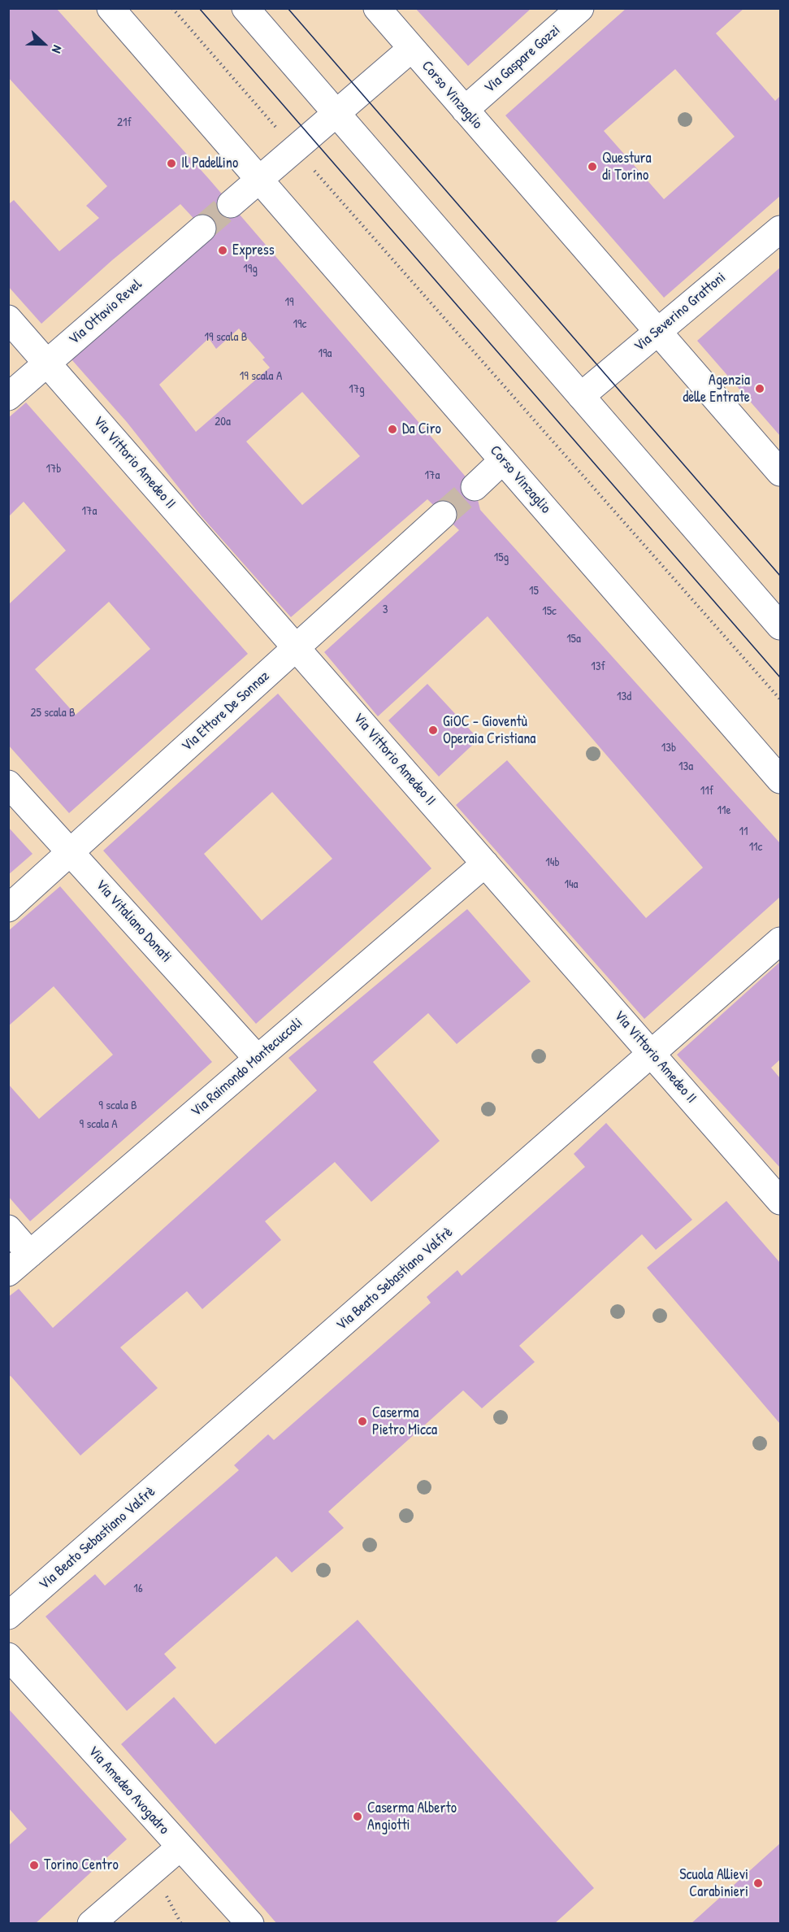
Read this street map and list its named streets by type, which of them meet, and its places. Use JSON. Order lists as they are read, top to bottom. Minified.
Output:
{"streets":{"street":["Via Gaspare Gozzi","Corso Vinzaglio","Via Ottavio Revel","Via Severino Grattoni","Via Vittorio Amedeo II","Via Ettore De Sonnaz","Via Vitaliano Donati","Via Raimondo Montecuccoli","Via Beato Sebastiano Valfrè","Via Amedeo Avogadro"]},"crossings":[["Via Gaspare Gozzi","Corso Vinzaglio"],["Corso Vinzaglio","Via Severino Grattoni"],["Via Ottavio Revel","Via Vittorio Amedeo II"],["Via Vittorio Amedeo II","Via Ettore De Sonnaz"],["Via Vittorio Amedeo II","Via Raimondo Montecuccoli"],["Via Vittorio Amedeo II","Via Beato Sebastiano Valfrè"],["Via Ettore De Sonnaz","Via Vitaliano Donati"],["Via Vitaliano Donati","Via Raimondo Montecuccoli"]],"places":["Il Padellino","Questura di Torino","Express","Agenzia delle Entrate","Da Ciro","GiOC - Gioventù Operaia Cristiana","Caserma Pietro Micca","Caserma Alberto Angiotti","Torino Centro","Scuola Allievi Carabinieri"],"house_numbers":["21f","19g","19","19c","19 scala B","19a","19 scala A","17g","20a","17b","17a","17a","15g","15","3","15c","15a","13f","13d","25 scala B","13b","13a","11f","11e","11","11c","14b","14a","9 scala B","9 scala A","16"],"north":"right"}
